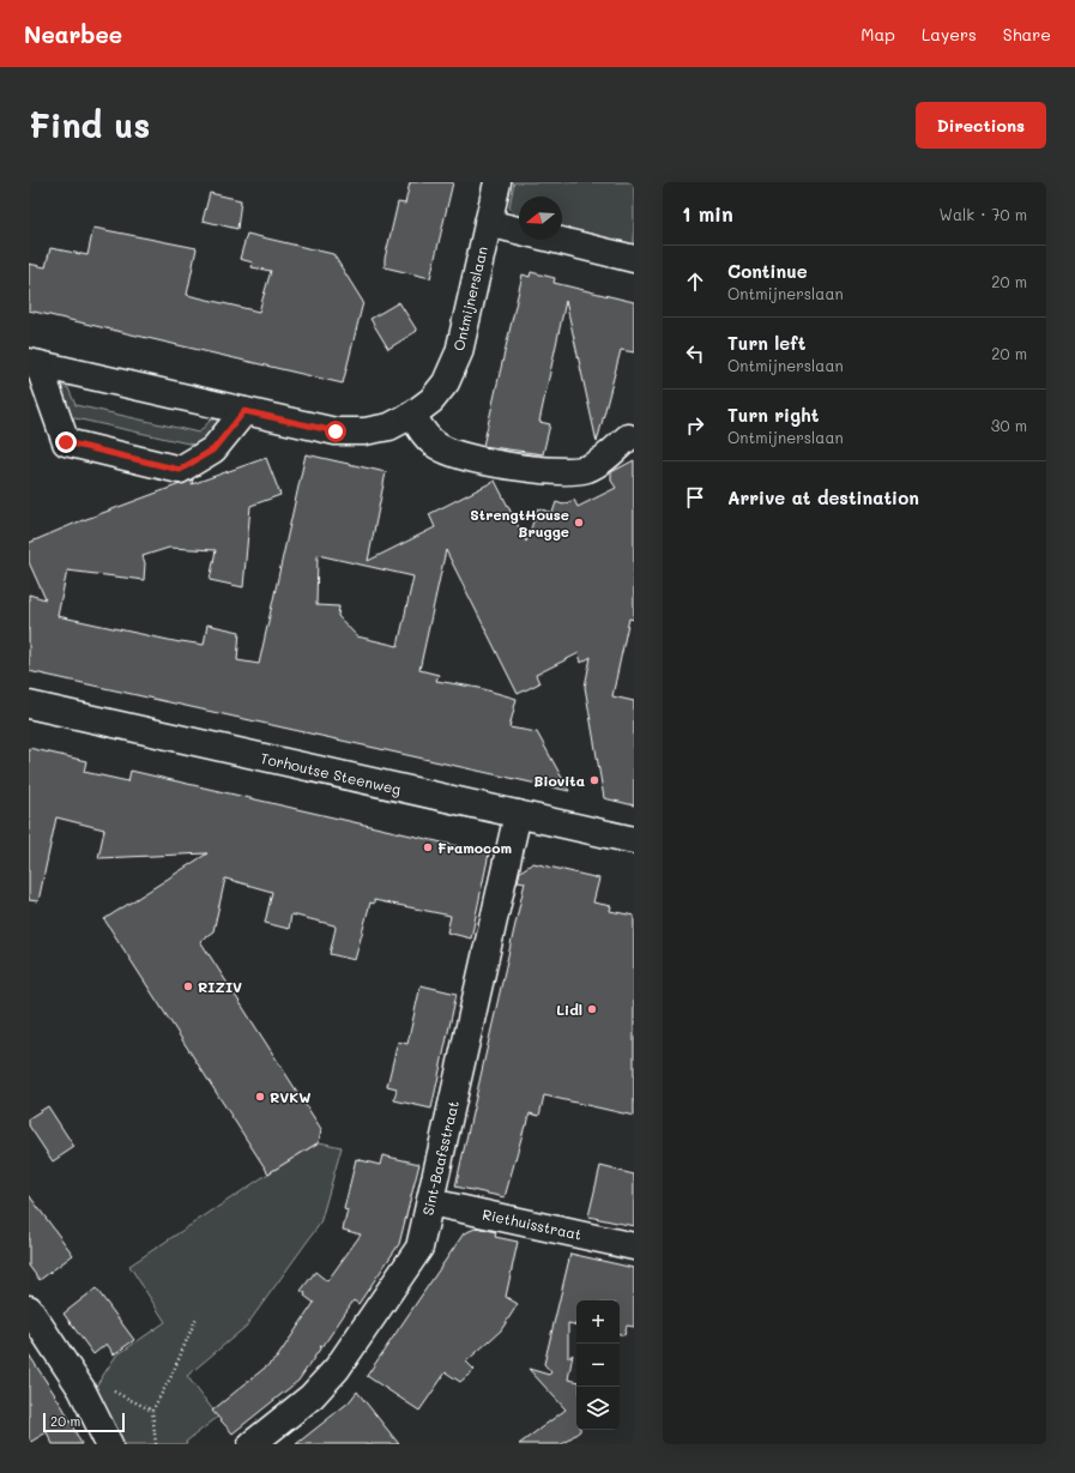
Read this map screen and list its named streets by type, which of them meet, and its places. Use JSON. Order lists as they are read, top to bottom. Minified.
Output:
{"streets":{"street":["Ontmijnerslaan","Torhoutse Steenweg","Sint-Baafsstraat","Riethuisstraat"]},"crossings":[["Torhoutse Steenweg","Sint-Baafsstraat"],["Sint-Baafsstraat","Riethuisstraat"]],"places":["StrengtHouse Brugge","Biovita","Framocom","RIZIV","Lidl","RVKW"],"scale_bar":"20 m","north":"left","page":{"header":"Nearbee","nav":["Map","Layers","Share"],"buttons":"Directions","title":"Find us","heading":["1 min","Walk · 70 m"],"list":[["Continue","Ontmijnerslaan","20 m"],["Turn left","Ontmijnerslaan","20 m"],["Turn right","Ontmijnerslaan","30 m"],"Arrive at destination"],"map_buttons":["+","−"],"scale":"20 m"}}
